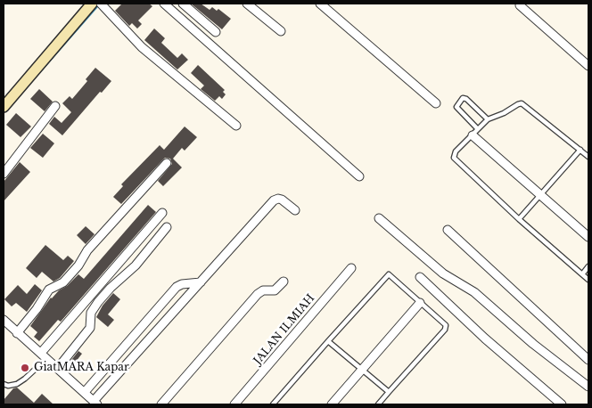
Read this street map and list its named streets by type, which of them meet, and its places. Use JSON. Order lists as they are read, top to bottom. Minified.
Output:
{"streets":{"street":["JALAN ILMIAH"]},"places":["GiatMARA Kapar"]}
